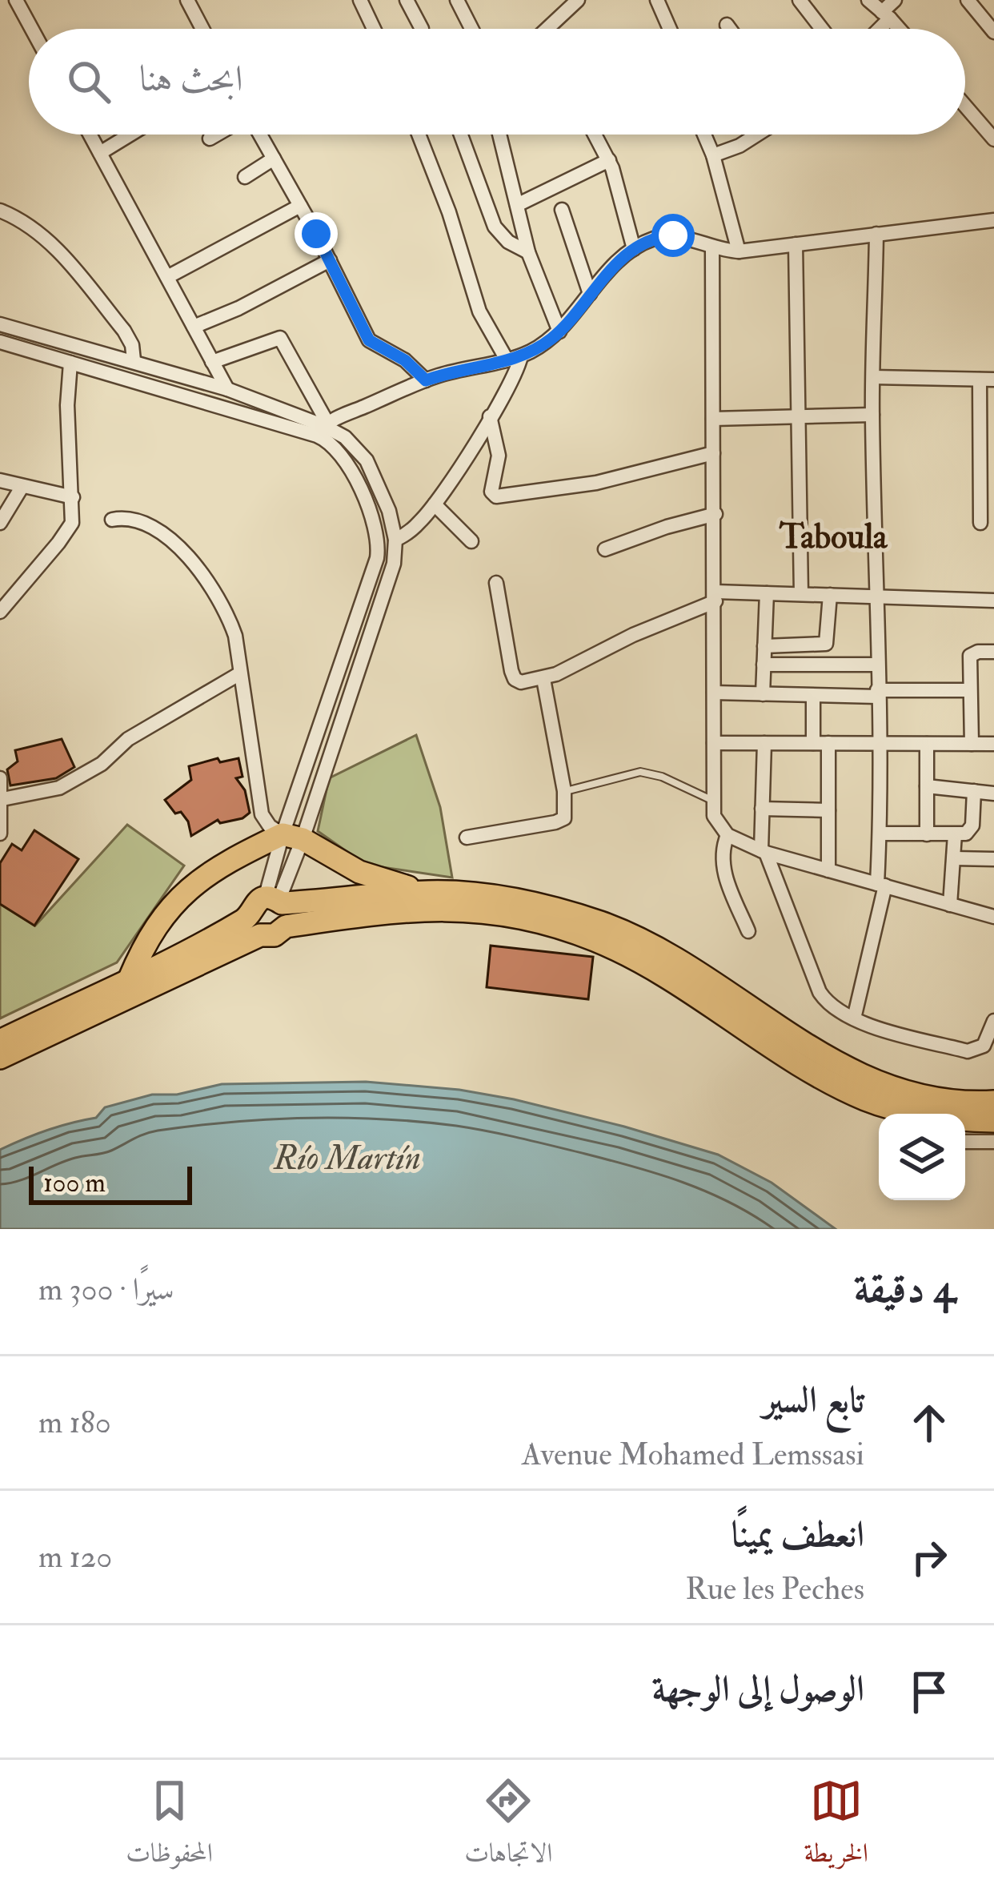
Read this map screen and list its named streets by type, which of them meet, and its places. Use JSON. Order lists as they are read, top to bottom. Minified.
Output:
{"districts":["Taboula"],"water":["Río Martín"],"scale_bar":"100 m","page":{"search":"ابحث هنا","scale":"100 m","heading":["4 دقيقة","سيرًا · 300 m"],"list":[["تابع السير","Avenue Mohamed Lemssasi","180 m"],["انعطف يمينًا","Rue les Peches","120 m"],"الوصول إلى الوجهة"],"nav":["الخريطة","الاتجاهات","المحفوظات"]}}
